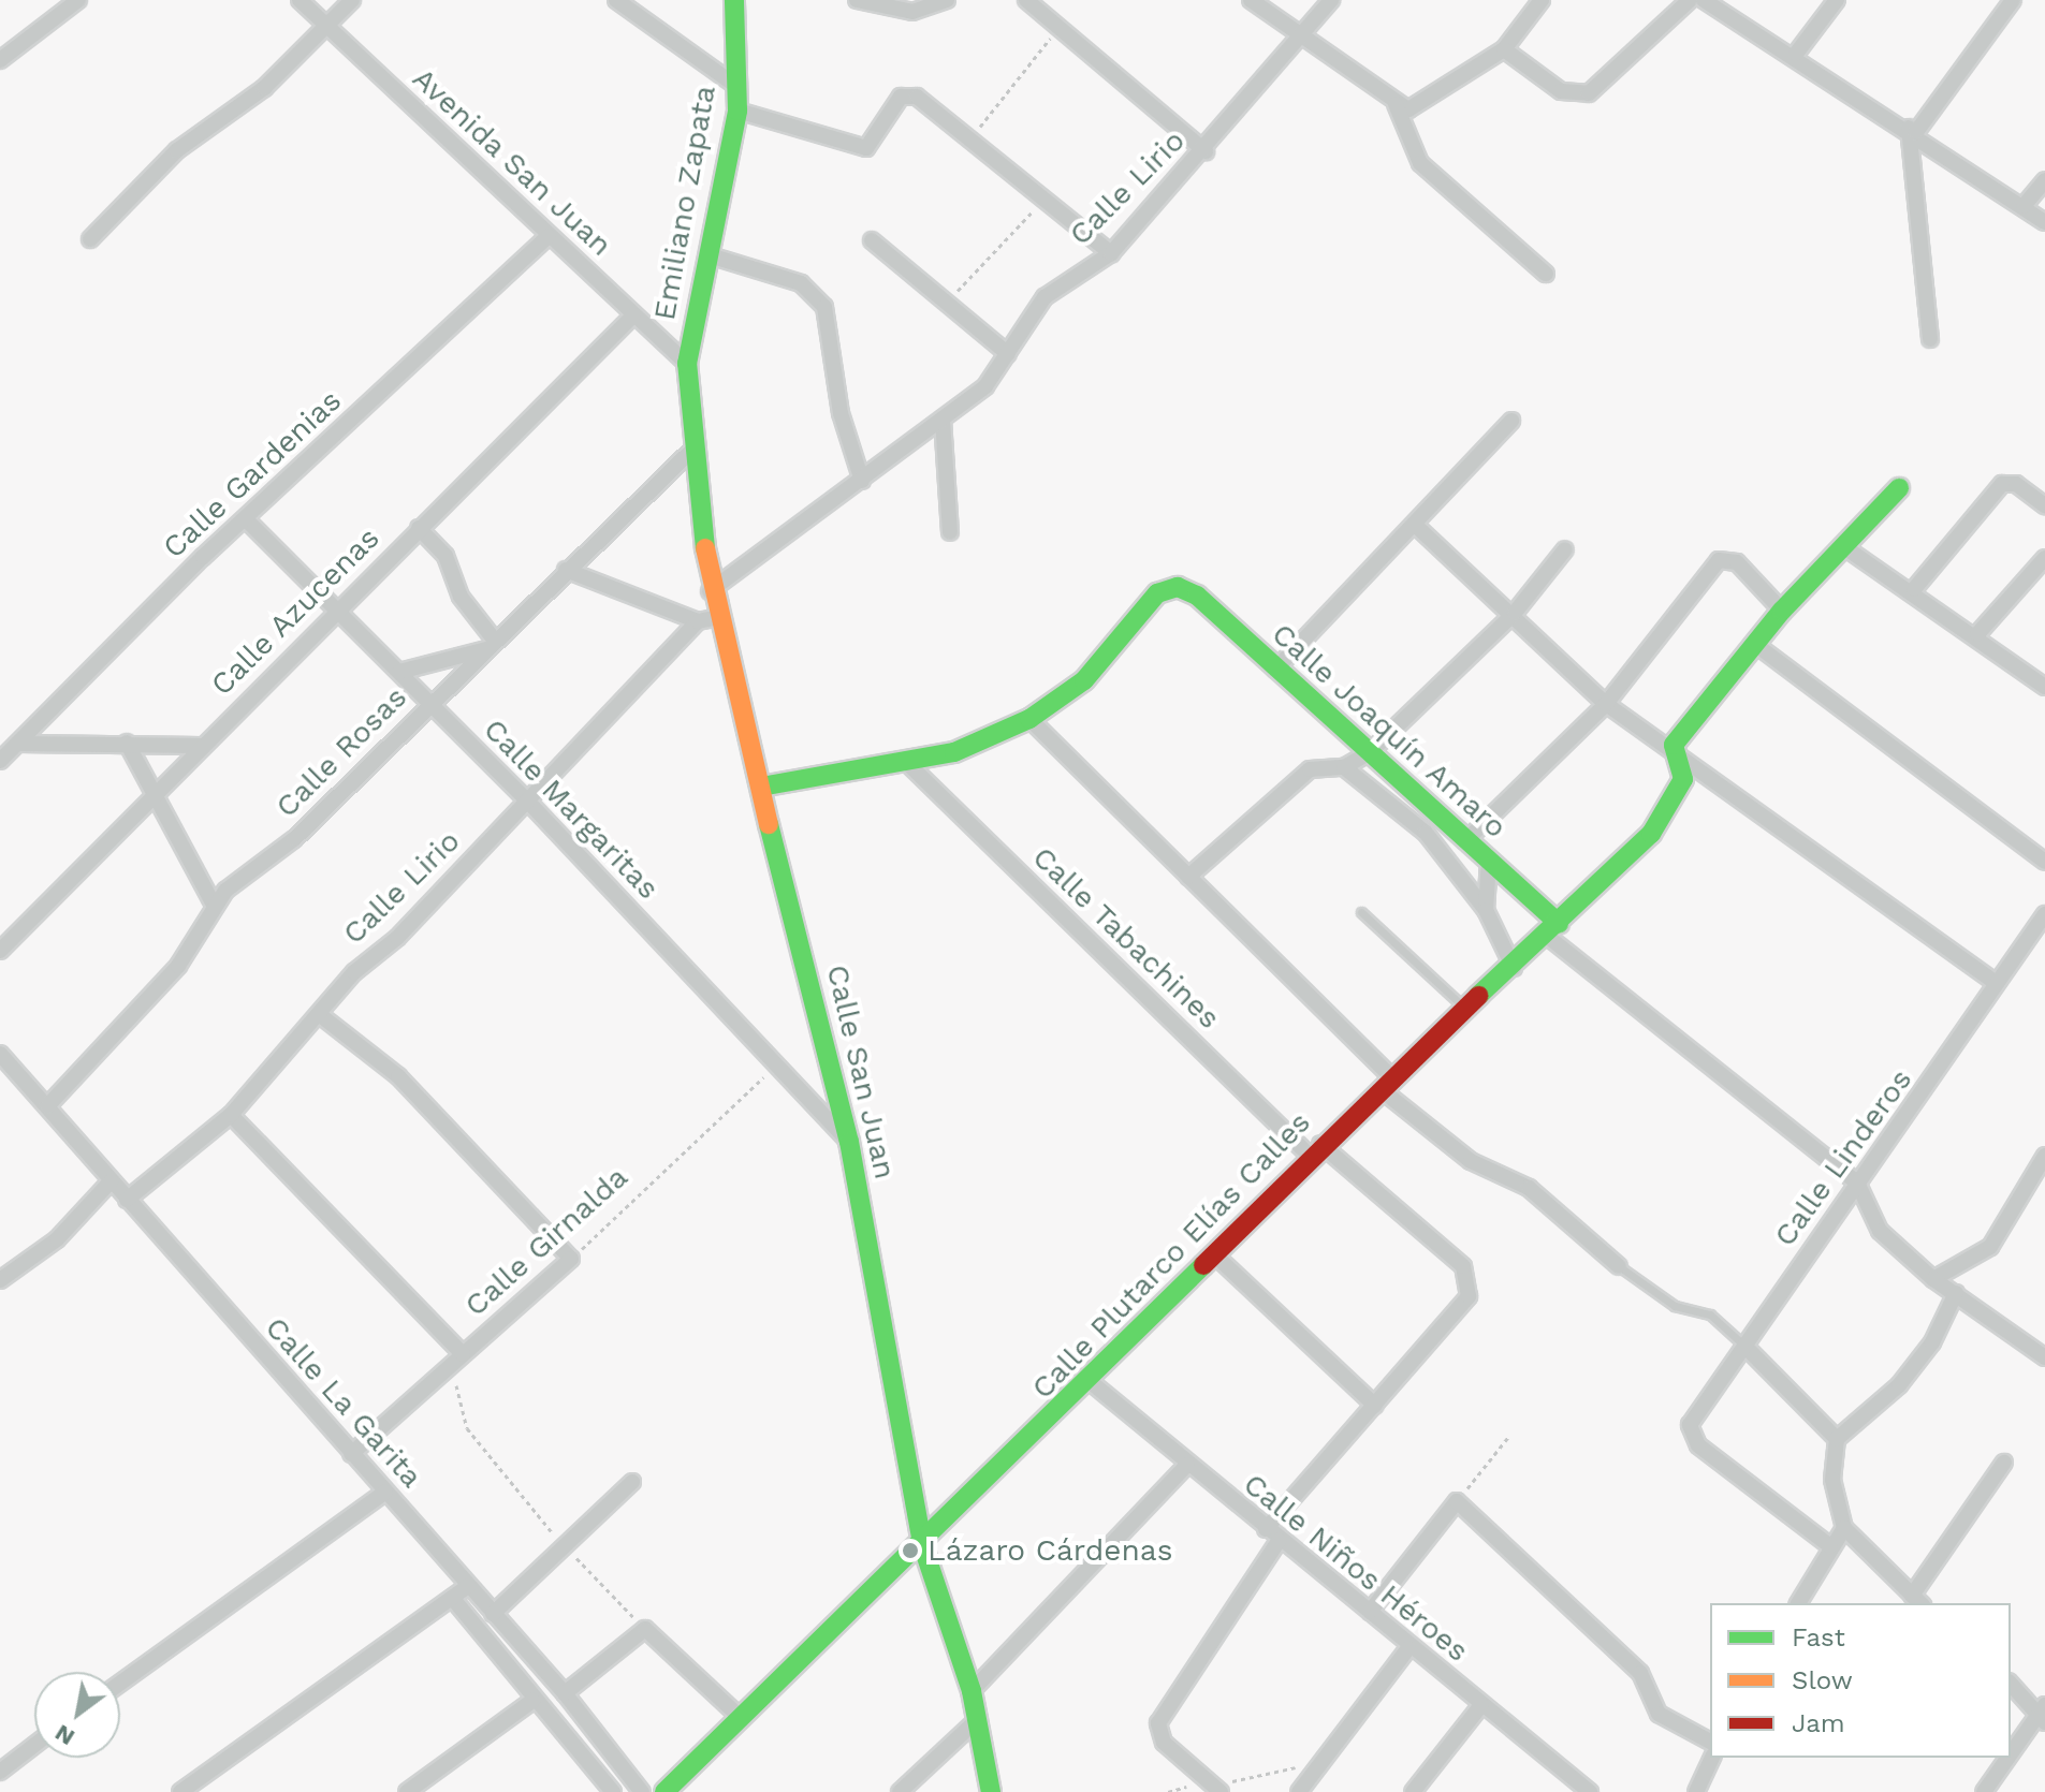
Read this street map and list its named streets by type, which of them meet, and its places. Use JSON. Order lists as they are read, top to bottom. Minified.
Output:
{"streets":{"street":["Avenida San Juan","Calle Lirio","Emiliano Zapata","Calle Gardenias","Calle Azucenas","Calle Joaquín Amaro","Calle Rosas","Calle Margaritas","Calle Tabachines","Calle San Juan","Calle Linderos","Calle Girnalda","Calle Plutarco Elías Calles","Calle La Garita","Calle Niños Héroes"]},"crossings":[["Avenida San Juan","Emiliano Zapata"],["Avenida San Juan","Calle Gardenias"],["Avenida San Juan","Calle Azucenas"],["Avenida San Juan","Calle San Juan"],["Calle Lirio","Calle Margaritas"],["Calle Lirio","Calle San Juan"],["Calle Lirio","Calle La Garita"],["Emiliano Zapata","Calle San Juan"],["Calle Gardenias","Calle Margaritas"],["Calle Azucenas","Calle Margaritas"],["Calle Joaquín Amaro","Calle Plutarco Elías Calles"],["Calle Rosas","Calle Margaritas"],["Calle Rosas","Calle San Juan"],["Calle Rosas","Calle La Garita"],["Calle Margaritas","Calle San Juan"],["Calle Margaritas","Calle Girnalda"],["Calle Tabachines","Calle Plutarco Elías Calles"],["Calle San Juan","Calle Plutarco Elías Calles"],["Calle Girnalda","Calle La Garita"],["Calle Plutarco Elías Calles","Calle Niños Héroes"]],"places":["Lázaro Cárdenas"],"legend":["Fast","Slow","Jam"],"north":"bottom left"}
